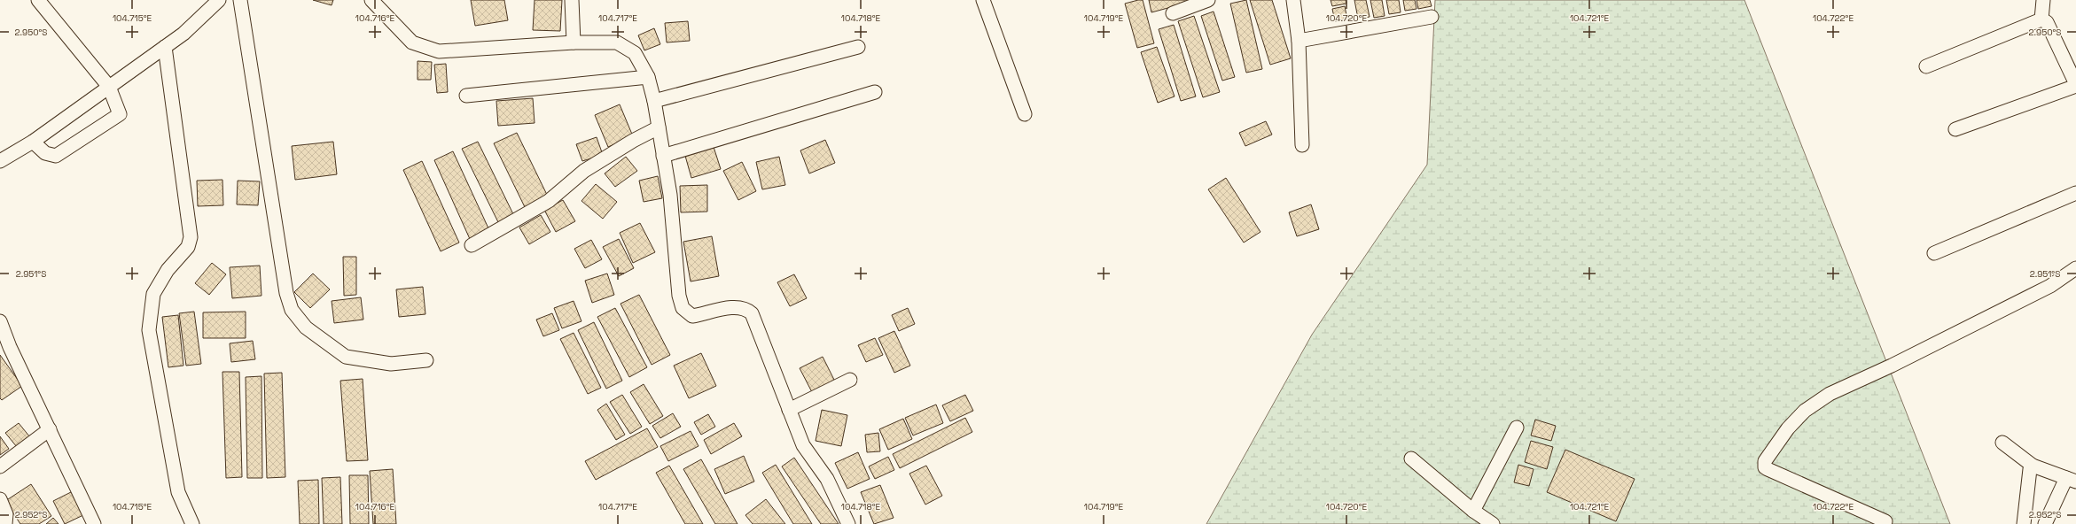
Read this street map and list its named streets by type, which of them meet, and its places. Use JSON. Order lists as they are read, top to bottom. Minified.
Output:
{"coordinates":["104.715°E","104.716°E","104.717°E","104.718°E","104.719°E","104.720°E","104.721°E","104.722°E","2.950°S","2.951°S","2.952°S"]}
